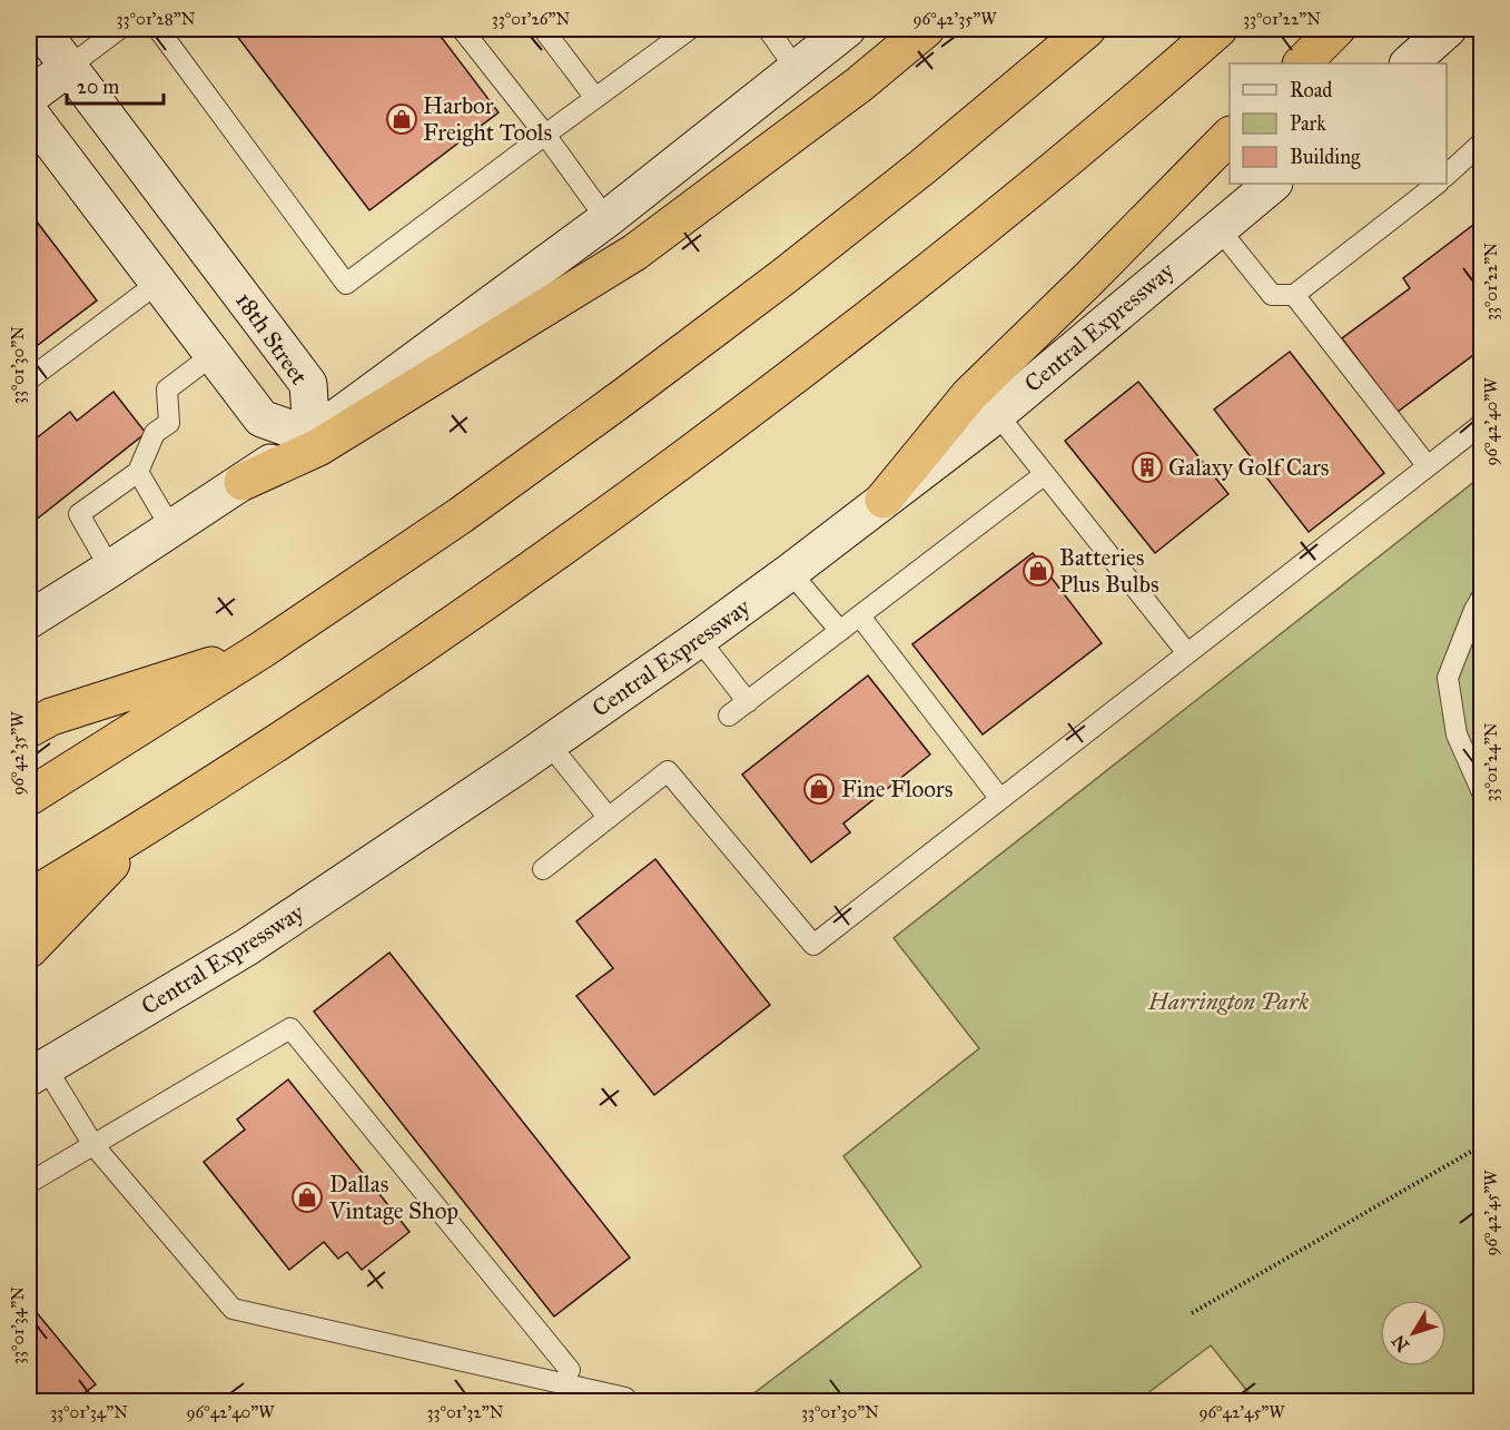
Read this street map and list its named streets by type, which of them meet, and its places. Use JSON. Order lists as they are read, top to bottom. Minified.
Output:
{"streets":{"main road":["Central Expressway","18th Street"]},"parks":["Harrington Park"],"places":{"shop":["Harbor Freight Tools","Batteries Plus Bulbs","Fine Floors","Dallas Vintage Shop"],"building":["Galaxy Golf Cars"]},"legend":["Road","Park","Building"],"scale_bar":"20 m","north":"bottom left","coordinates":["33°01'28\"N","33°01'26\"N","96°42'35\"W","33°01'22\"N","33°01'30\"N","96°42'40\"W","33°01'24\"N","96°42'45\"W","33°01'34\"N","33°01'32\"N"]}
